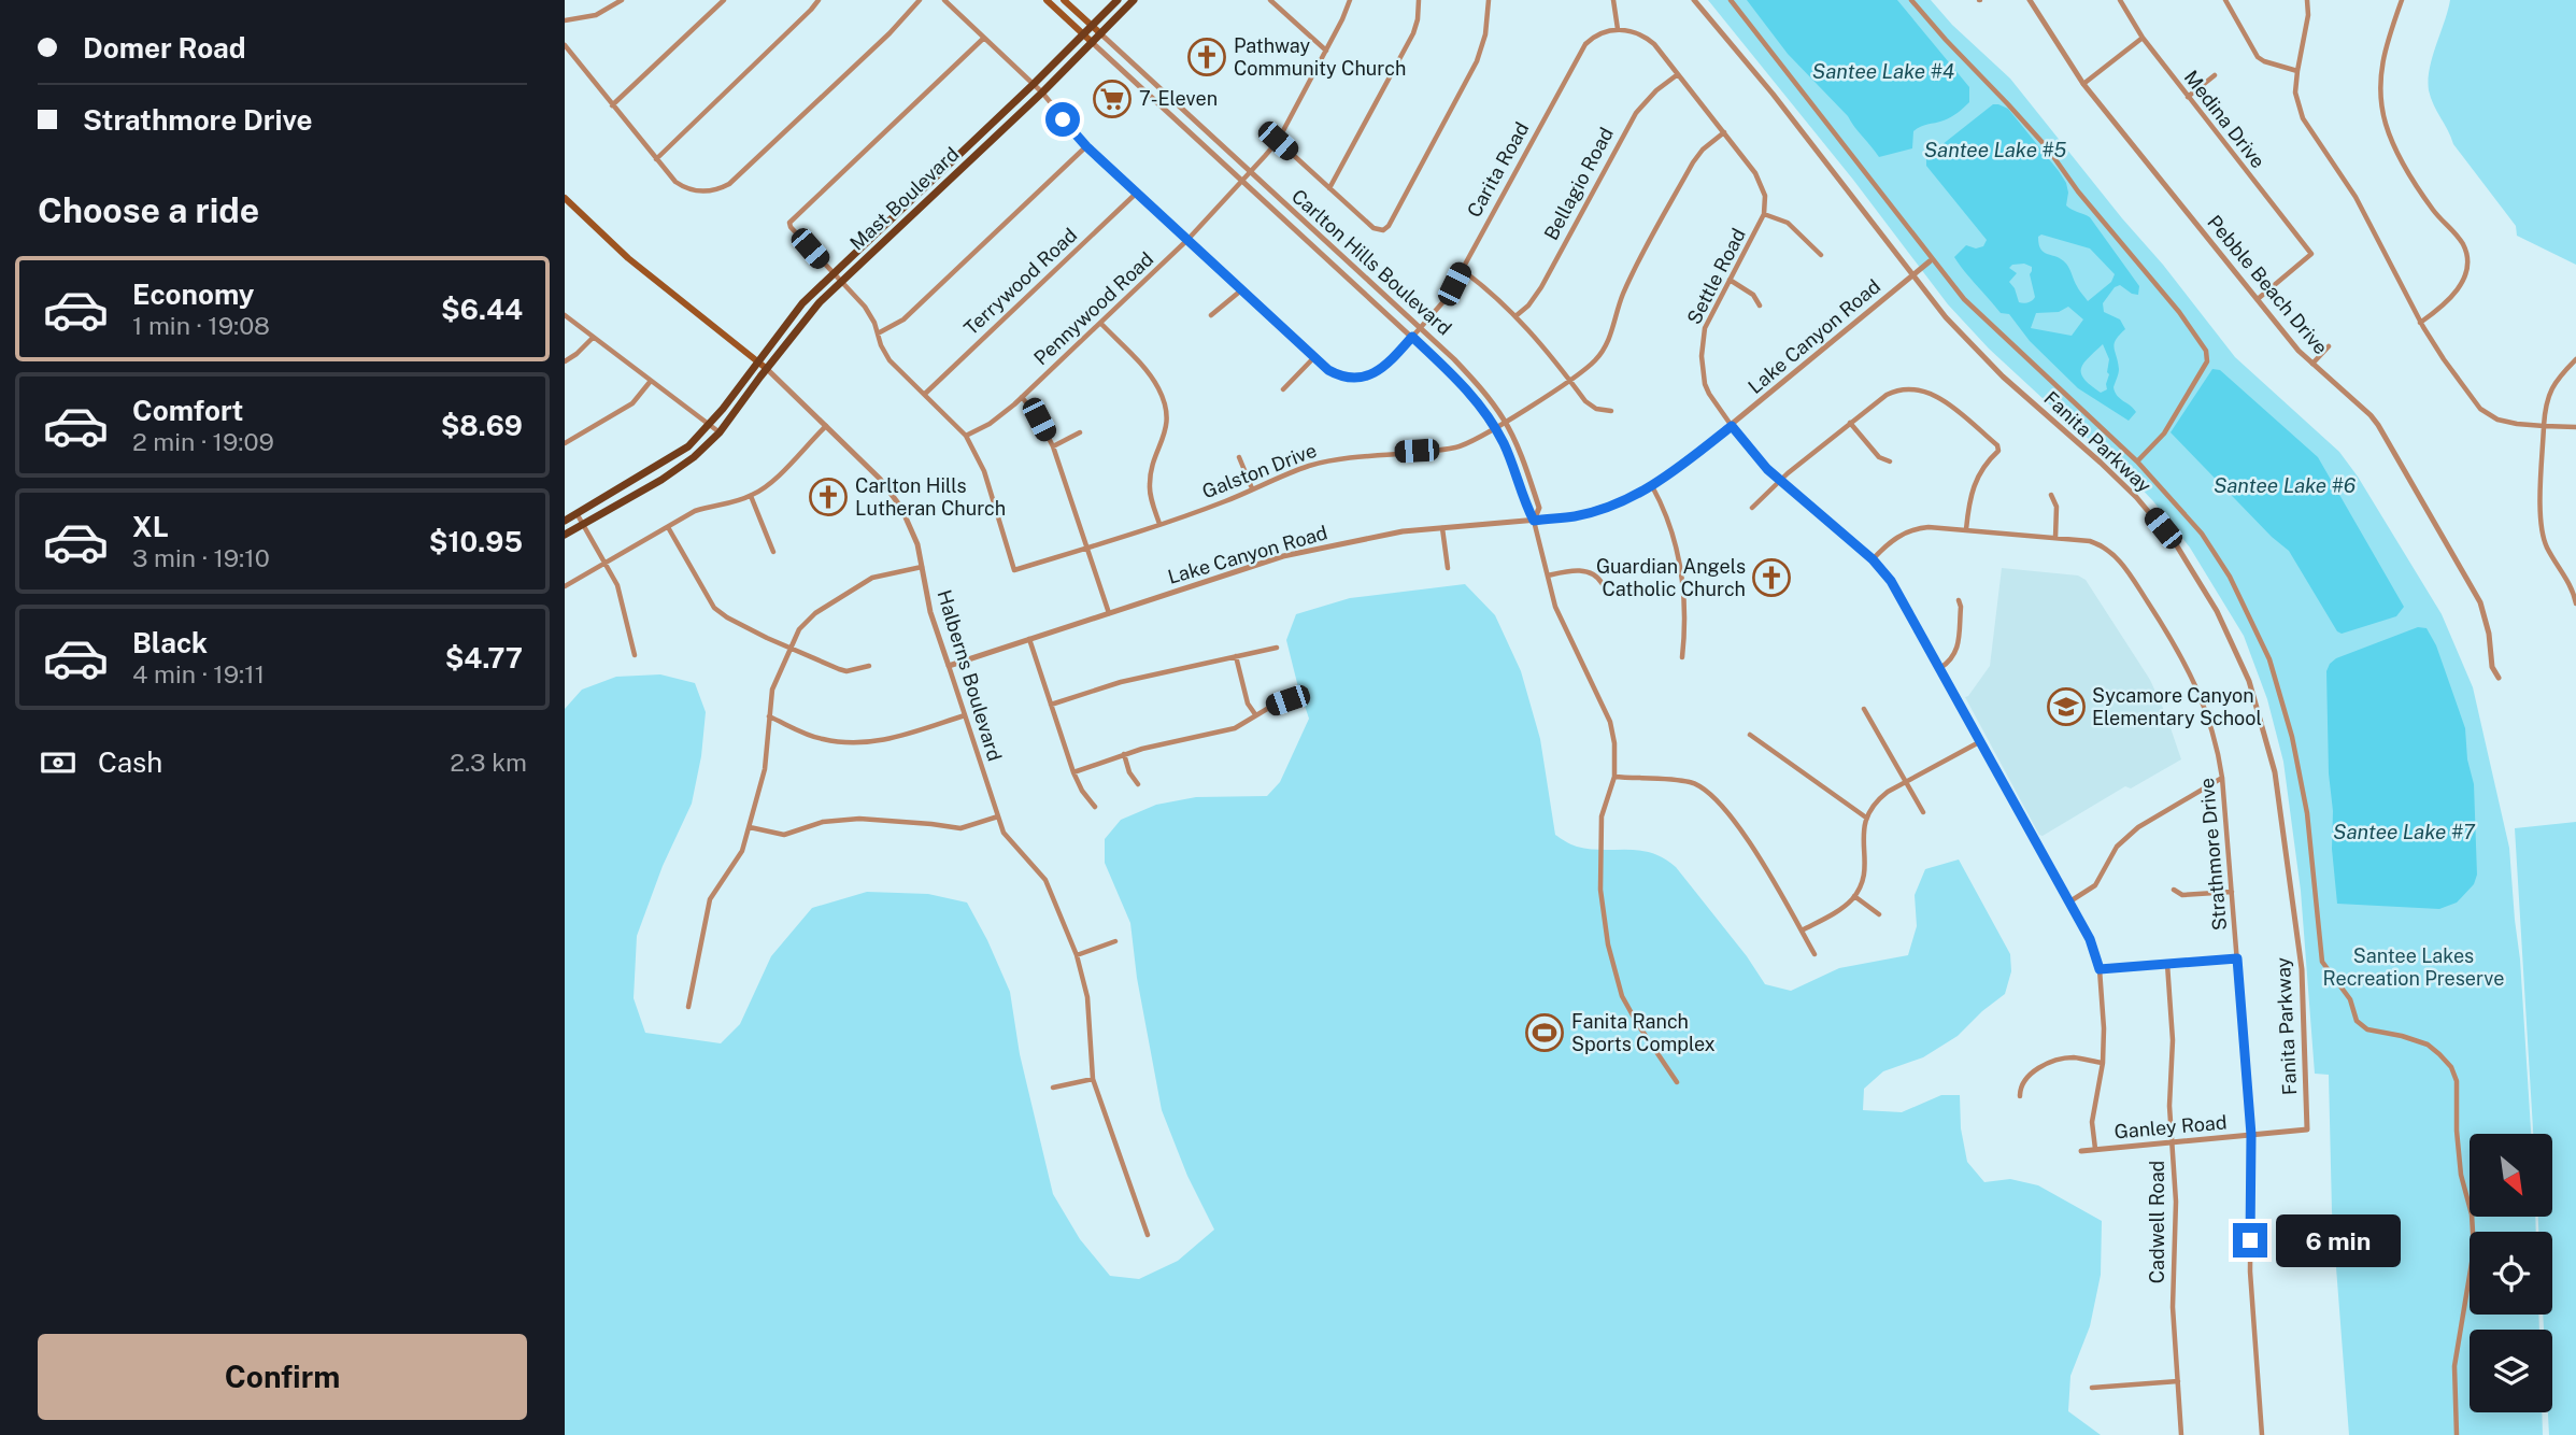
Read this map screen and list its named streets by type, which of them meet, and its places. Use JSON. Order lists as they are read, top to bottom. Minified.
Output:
{"streets":{"main road":["Mast Boulevard","Carlton Hills Boulevard","Halberns Boulevard"],"street":["Medina Drive","Carita Road","Bellagio Road","Settle Road","Terrywood Road","Pebble Beach Drive","Pennywood Road","Lake Canyon Road","Fanita Parkway","Galston Drive","Strathmore Drive","Ganley Road","Cadwell Road"]},"crossings":[["Medina Drive","Pebble Beach Drive"],["Carita Road","Mast Boulevard"],["Carita Road","Carlton Hills Boulevard"],["Carita Road","Settle Road"],["Carita Road","Terrywood Road"],["Carita Road","Pennywood Road"],["Bellagio Road","Settle Road"],["Mast Boulevard","Carlton Hills Boulevard"],["Mast Boulevard","Halberns Boulevard"],["Carlton Hills Boulevard","Pennywood Road"],["Carlton Hills Boulevard","Lake Canyon Road"],["Carlton Hills Boulevard","Galston Drive"],["Settle Road","Lake Canyon Road"],["Settle Road","Galston Drive"],["Settle Road","Strathmore Drive"],["Settle Road","Ganley Road"],["Pennywood Road","Galston Drive"],["Lake Canyon Road","Fanita Parkway"],["Lake Canyon Road","Halberns Boulevard"],["Fanita Parkway","Ganley Road"],["Strathmore Drive","Ganley Road"],["Ganley Road","Cadwell Road"]],"water":["Santee Lake #4","Santee Lake #5","Santee Lake #6","Santee Lake #7"],"parks":["Santee Lakes Recreation Preserve"],"places":{"church":["Pathway Community Church","Carlton Hills Lutheran Church","Guardian Angels Catholic Church"],"supermarket":["7-Eleven"],"school or university":["Sycamore Canyon Elementary School"],"sports":["Fanita Ranch Sports Complex"]},"north":"bottom right","page":{"banner":["Domer Road","Strathmore Drive"],"heading":"Choose a ride","list":[{"name":"Economy","note":"1 min · 19:08","value":"$6.44"},{"name":"Comfort","note":"2 min · 19:09","value":"$8.69"},{"name":"XL","note":"3 min · 19:10","value":"$10.95"},{"name":"Black","note":"4 min · 19:11","value":"$4.77"}],"pay":["Cash","2.3 km"],"bubble":"6 min","buttons":"Confirm"}}
